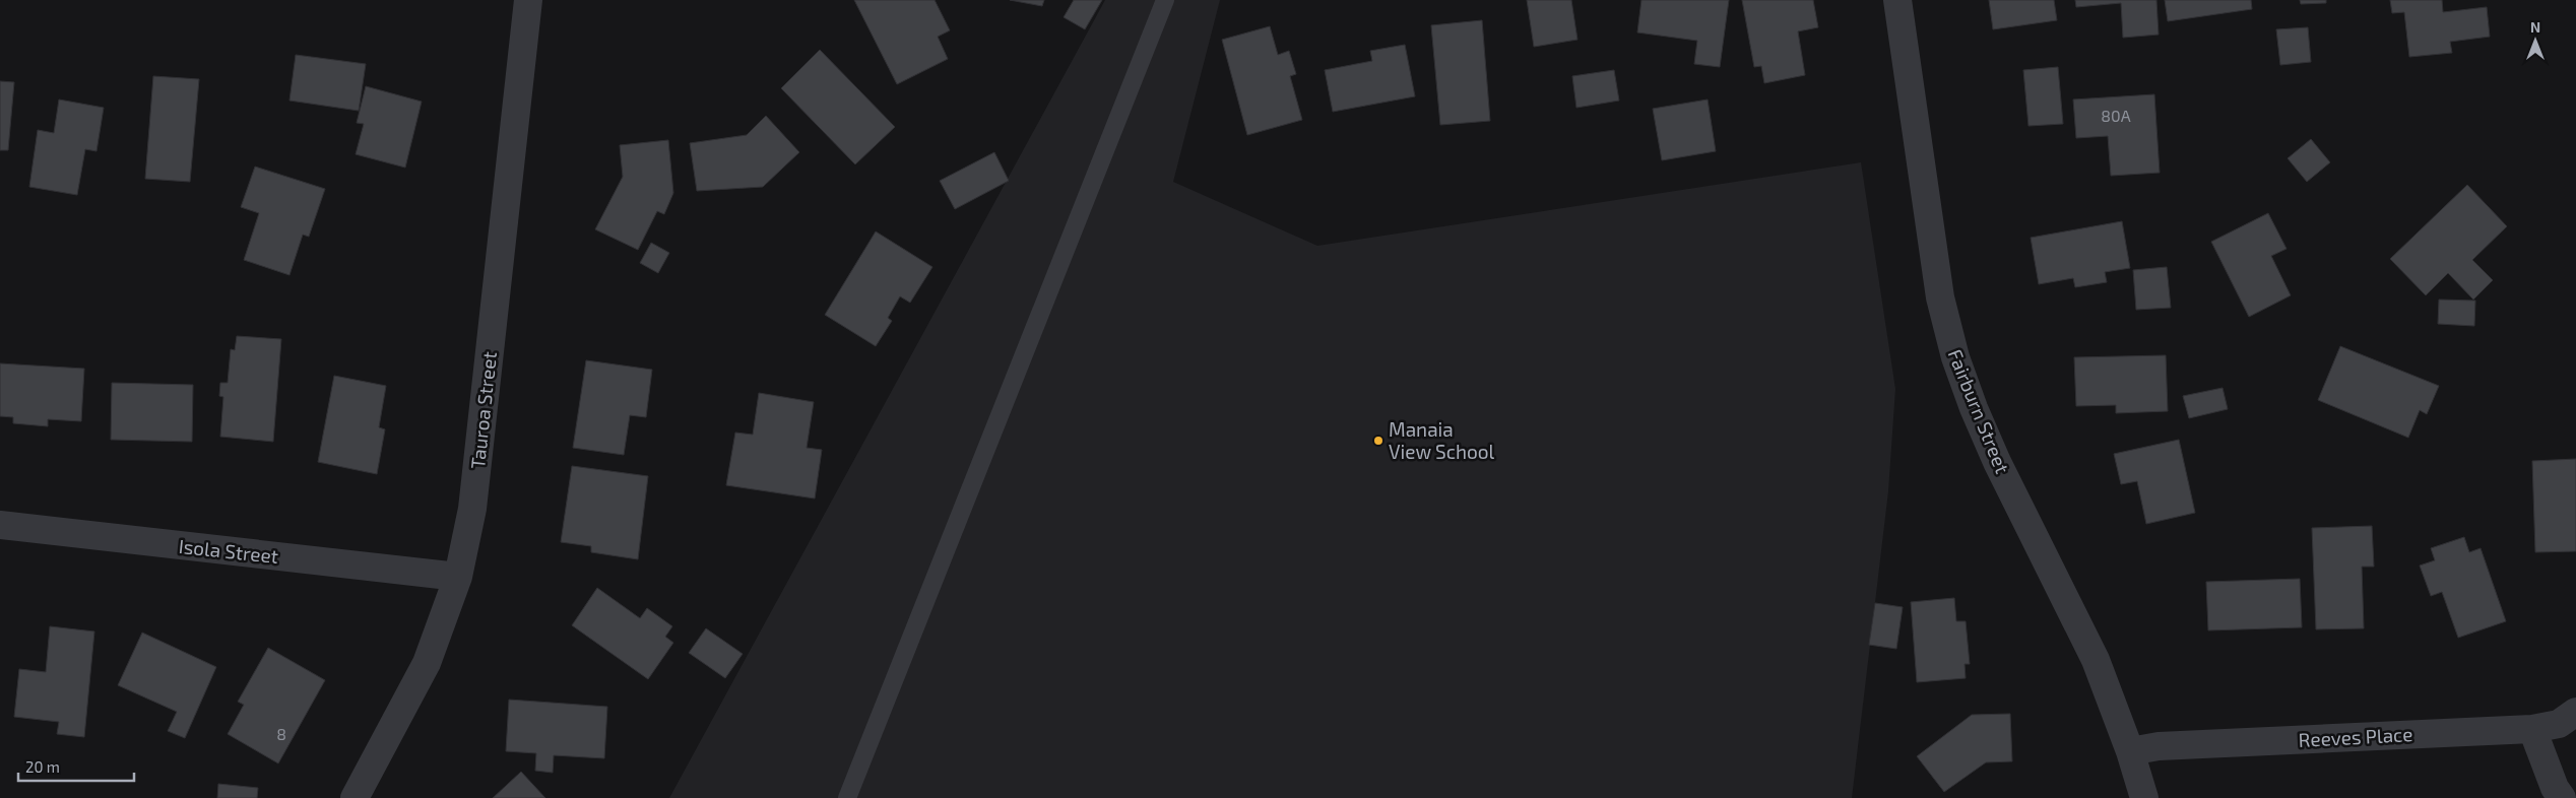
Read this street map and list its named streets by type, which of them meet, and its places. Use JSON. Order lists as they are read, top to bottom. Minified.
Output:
{"streets":{"street":["Tauroa Street","Fairburn Street","Isola Street","Reeves Place"]},"crossings":[["Tauroa Street","Isola Street"],["Fairburn Street","Reeves Place"]],"places":["Manaia View School"],"house_numbers":["80A","8"],"scale_bar":"20 m","north":"top"}
